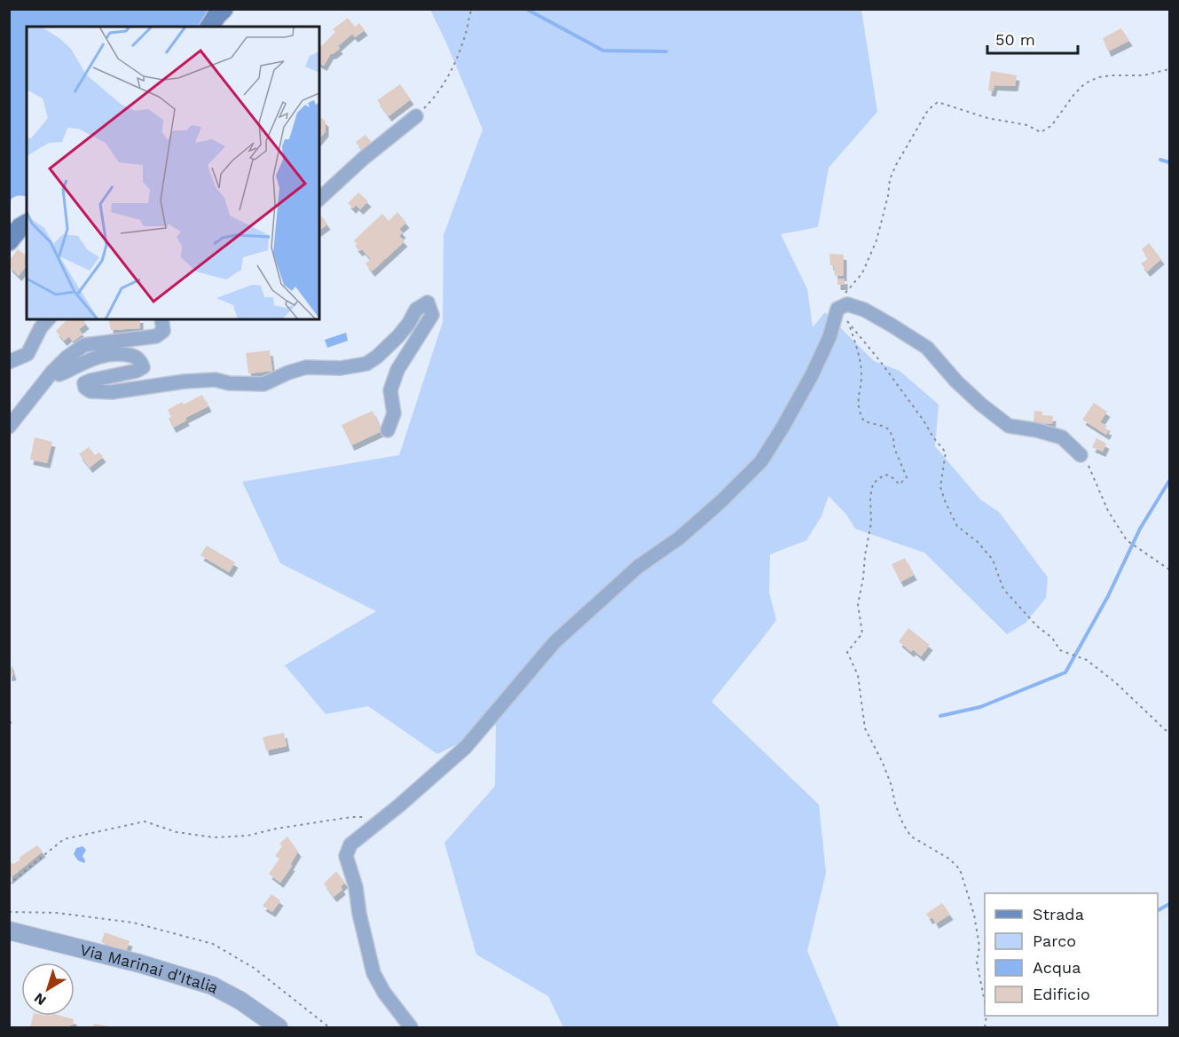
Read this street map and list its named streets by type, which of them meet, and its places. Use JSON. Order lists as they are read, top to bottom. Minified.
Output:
{"streets":{"street":["Via Marinai d'Italia"]},"legend":["Strada","Parco","Acqua","Edificio"],"scale_bar":"50 m","north":"bottom left"}
